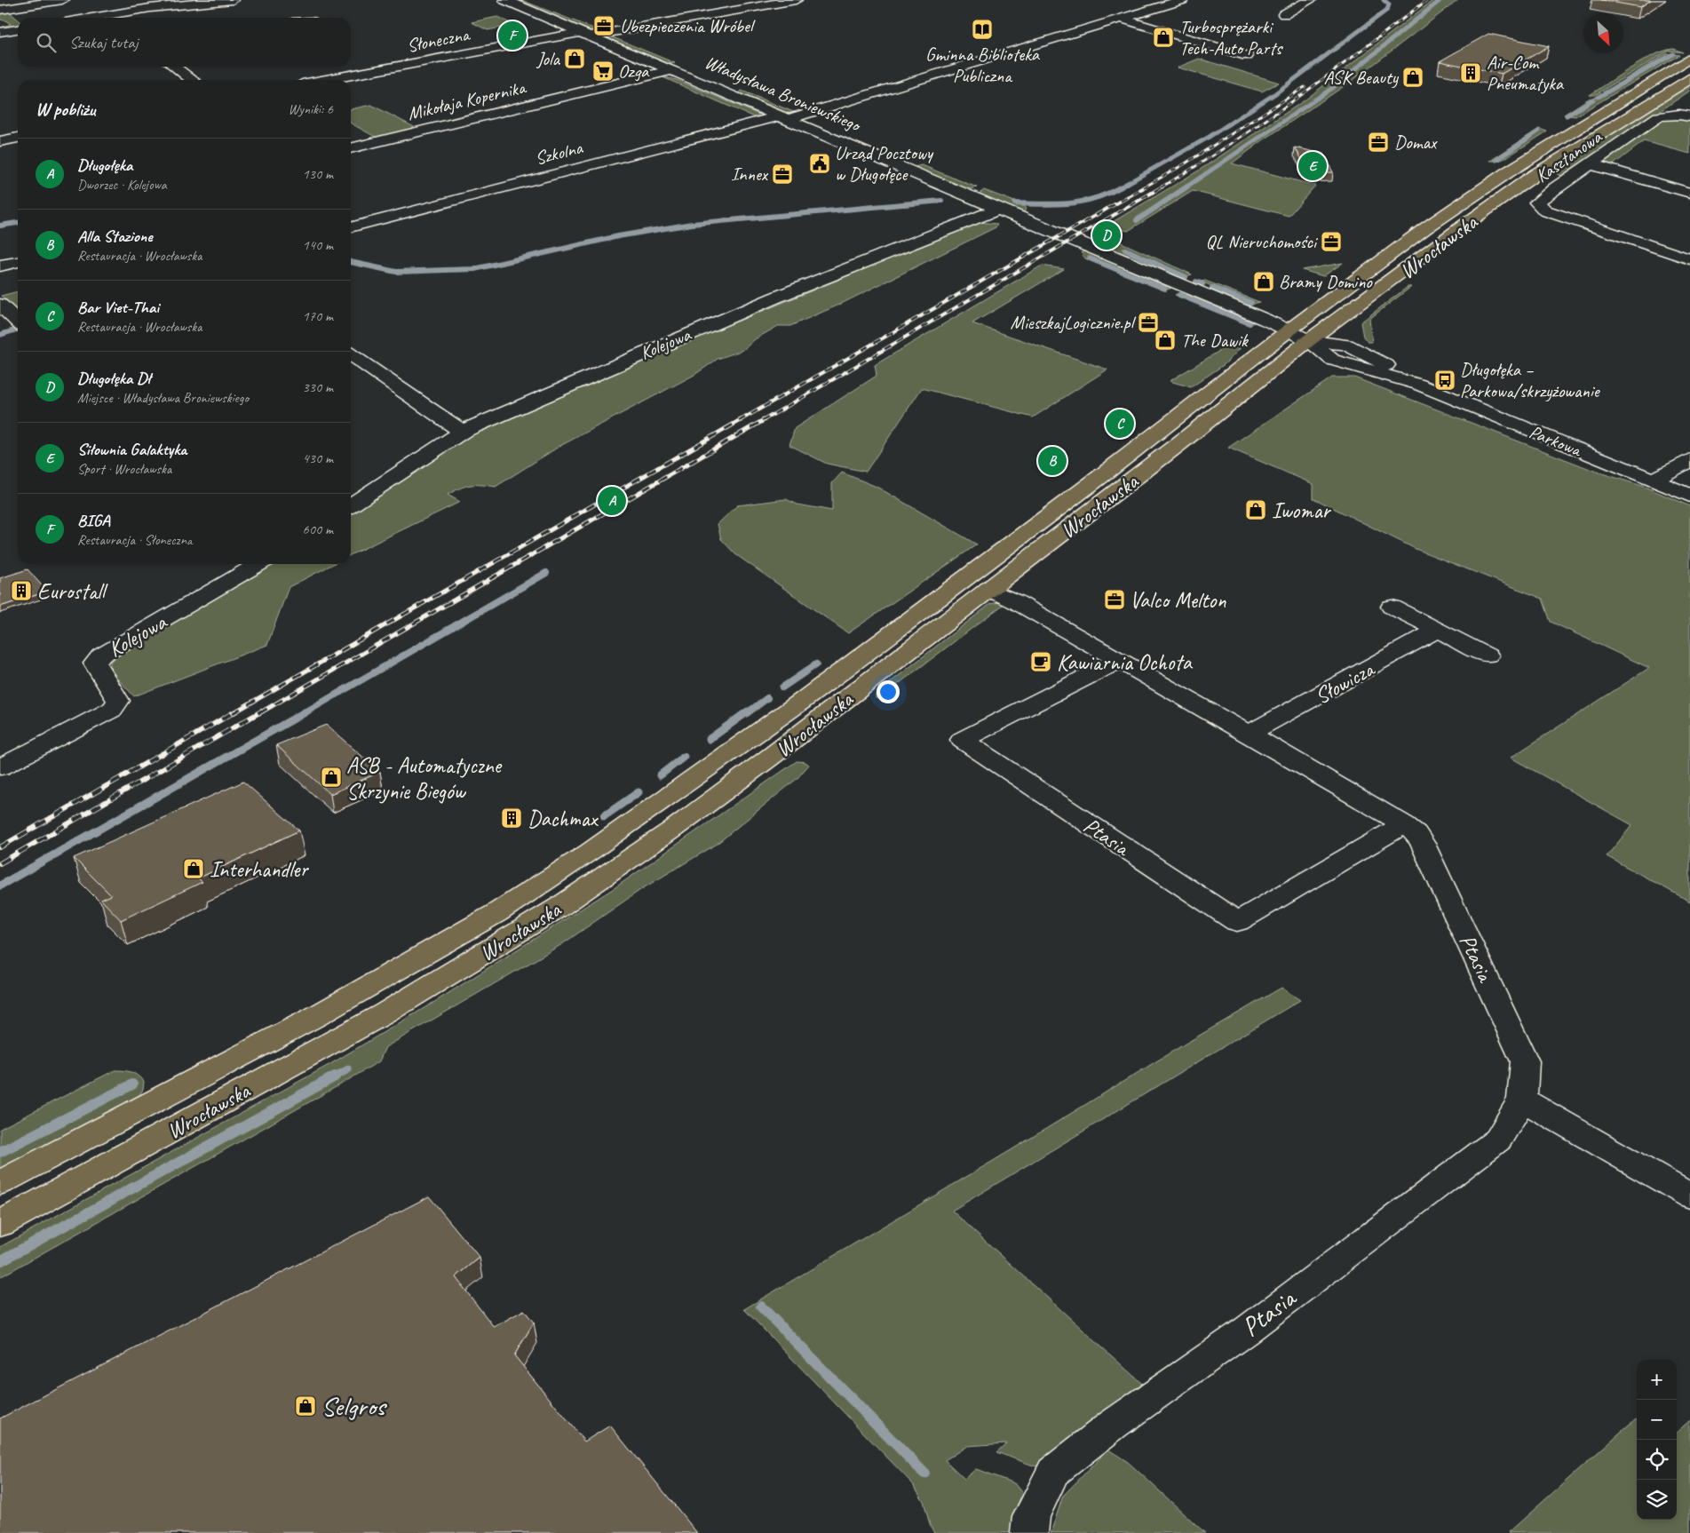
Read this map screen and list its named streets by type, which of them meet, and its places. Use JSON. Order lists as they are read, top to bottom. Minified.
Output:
{"streets":{"main road":["Wrocławska"],"street":["Słoneczna","Władysława Broniewskiego","Mikołaja Kopernika","Szkolna","Kasztanowa","Kolejowa","Parkowa","Słowicza","Ptasia"]},"crossings":[["Słoneczna","Władysława Broniewskiego"],["Władysława Broniewskiego","Mikołaja Kopernika"],["Władysława Broniewskiego","Szkolna"],["Władysława Broniewskiego","Wrocławska"],["Władysława Broniewskiego","Kolejowa"],["Władysława Broniewskiego","Parkowa"],["Wrocławska","Parkowa"],["Wrocławska","Ptasia"],["Słowicza","Ptasia"]],"places":{"office":["Ubezpieczenia Wróbel","Domax","Innex","QL Nieruchomości","MieszkajLogicznie.pl","Valco Melton"],"library":["Gminna Biblioteka Publiczna"],"shop":["Turbosprężarki Tech-Auto Parts","Jola","ASK Beauty","Bramy Domino","The Dawik","Iwomar","ASB - Automatyczne Skrzynie Biegów","Interhandler","Selgros"],"supermarket":["Ozga"],"building":["Air-Com Pneumatyka","Eurostall","Dachmax"],"public building":["Urząd Pocztowy w Długołęce"],"bus stop":["Długołęka – Parkowa/skrzyżowanie"],"cafe":["Kawiarnia Ochota"]},"north":"bottom right","page":{"search":"Szukaj tutaj","pins":["F","E","D","C","B","A"],"heading":["W pobliżu","Wyniki: 6"],"list":[{"mark":"A","name":"Długołęka","note":"Dworzec · Kolejowa","value":"130 m"},{"mark":"B","name":"Alla Stazione","note":"Restauracja · Wrocławska","value":"140 m"},{"mark":"C","name":"Bar Viet-Thai","note":"Restauracja · Wrocławska","value":"170 m"},{"mark":"D","name":"Długołęka Dł","note":"Miejsce · Władysława Broniewskiego","value":"330 m"},{"mark":"E","name":"Siłownia Galaktyka","note":"Sport · Wrocławska","value":"430 m"},{"mark":"F","name":"BIGA","note":"Restauracja · Słoneczna","value":"600 m"}],"map_buttons":["+","−"]}}
